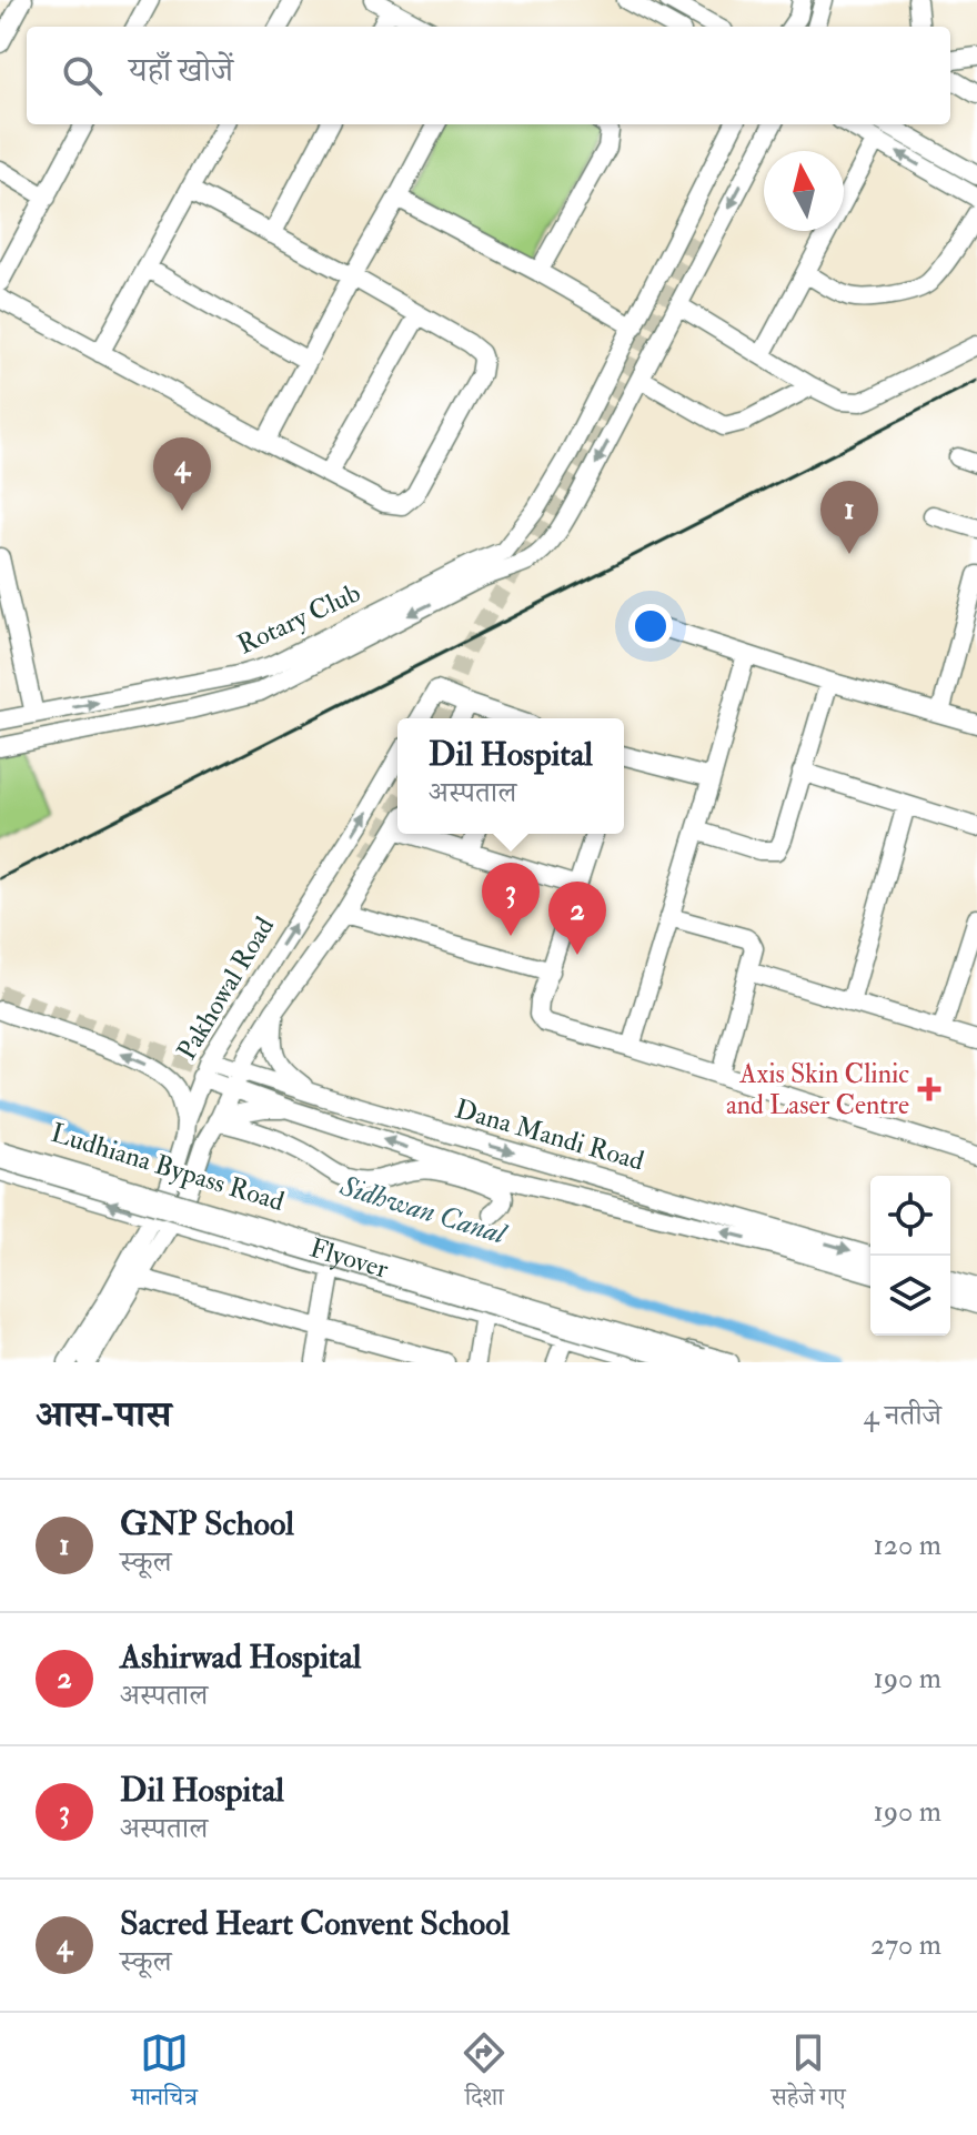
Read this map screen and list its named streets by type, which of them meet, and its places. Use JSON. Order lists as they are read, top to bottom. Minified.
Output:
{"streets":{"highway":["Flyover"],"street":["Rotary Club","Pakhowal Road","Dana Mandi Road","Ludhiana Bypass Road"]},"crossings":[["Pakhowal Road","Dana Mandi Road"],["Pakhowal Road","Ludhiana Bypass Road"]],"water":["Sidhwan Canal"],"places":{"health":["Axis Skin Clinic and Laser Centre"]},"north":"top","page":{"search":"यहाँ खोजें","pins":["4","1","3","2"],"popup":["Dil Hospital","अस्पताल"],"heading":["आस-पास","4 नतीजे"],"list":[{"mark":"1","name":"GNP School","note":"स्कूल","value":"120 m"},{"mark":"2","name":"Ashirwad Hospital","note":"अस्पताल","value":"190 m"},{"mark":"3","name":"Dil Hospital","note":"अस्पताल","value":"190 m"},{"mark":"4","name":"Sacred Heart Convent School","note":"स्कूल","value":"270 m"}],"nav":["मानचित्र","दिशा","सहेजे गए"]}}
